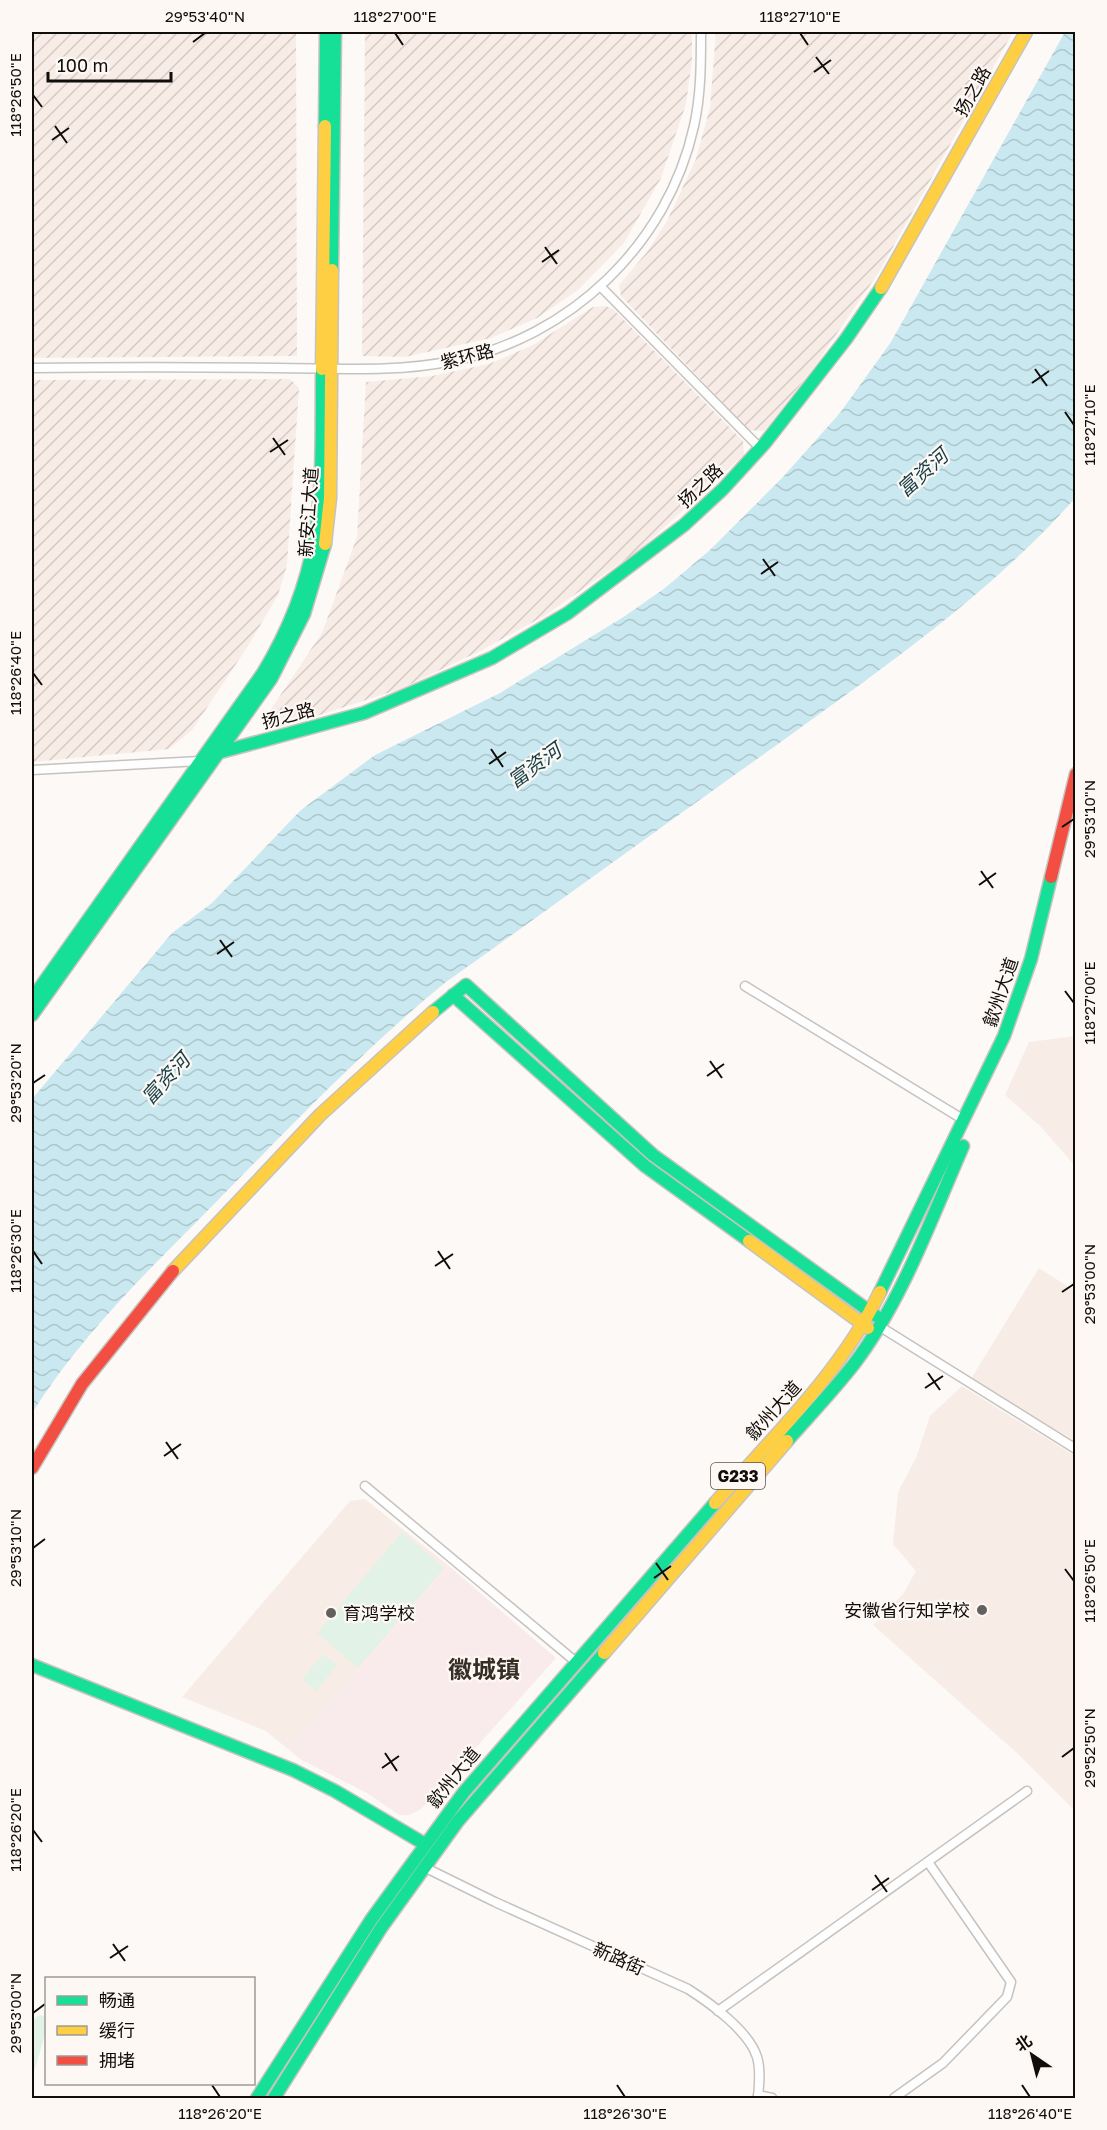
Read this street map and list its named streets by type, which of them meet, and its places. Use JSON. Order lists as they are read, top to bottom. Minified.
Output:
{"streets":{"main road":["扬之路","新安江大道","歙州大道","G233"],"street":["紫环路","新路街"]},"crossings":[["扬之路","新安江大道"],["紫环路","新安江大道"],["歙州大道","新路街"]],"districts":["徽城镇"],"water":["富资河"],"places":["安徽省行知学校","育鸿学校"],"legend":["畅通","缓行","拥堵"],"scale_bar":"100 m","north":"top left","coordinates":["29°53'40\"N","118°27'00\"E","118°27'10\"E","118°26'50\"E","118°26'40\"E","29°53'10\"N","29°53'20\"N","118°26'30\"E","29°53'00\"N","29°52'50\"N","118°26'20\"E"]}
